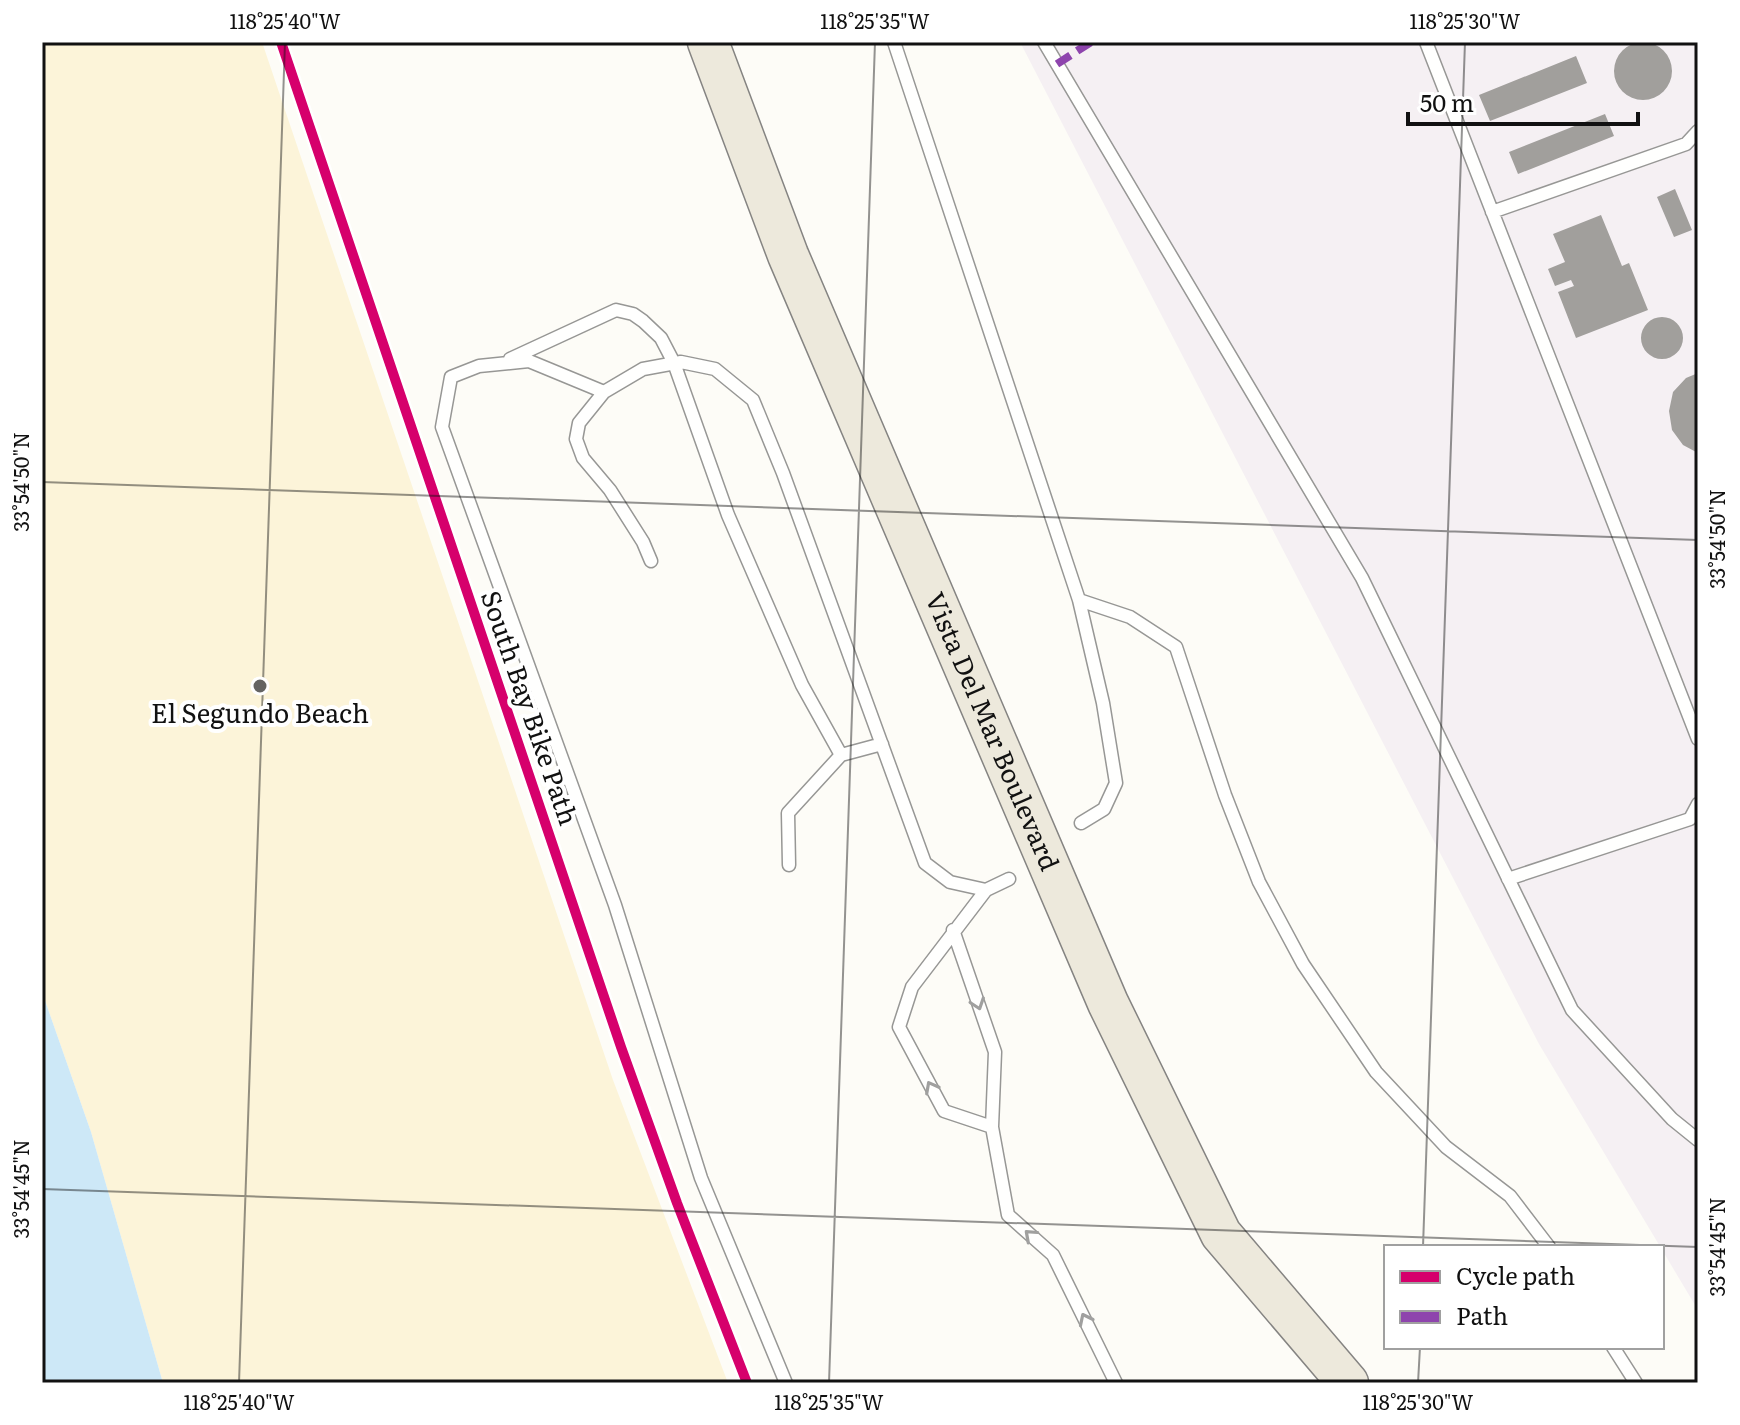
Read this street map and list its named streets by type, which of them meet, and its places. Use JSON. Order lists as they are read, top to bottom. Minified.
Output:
{"streets":{"main road":["Vista Del Mar Boulevard"],"cycle path":["South Bay Bike Path"]},"places":["El Segundo Beach"],"legend":["Cycle path","Path"],"scale_bar":"50 m","coordinates":["118°25'40\"W","118°25'35\"W","118°25'30\"W","33°54'50\"N","33°54'45\"N"]}
